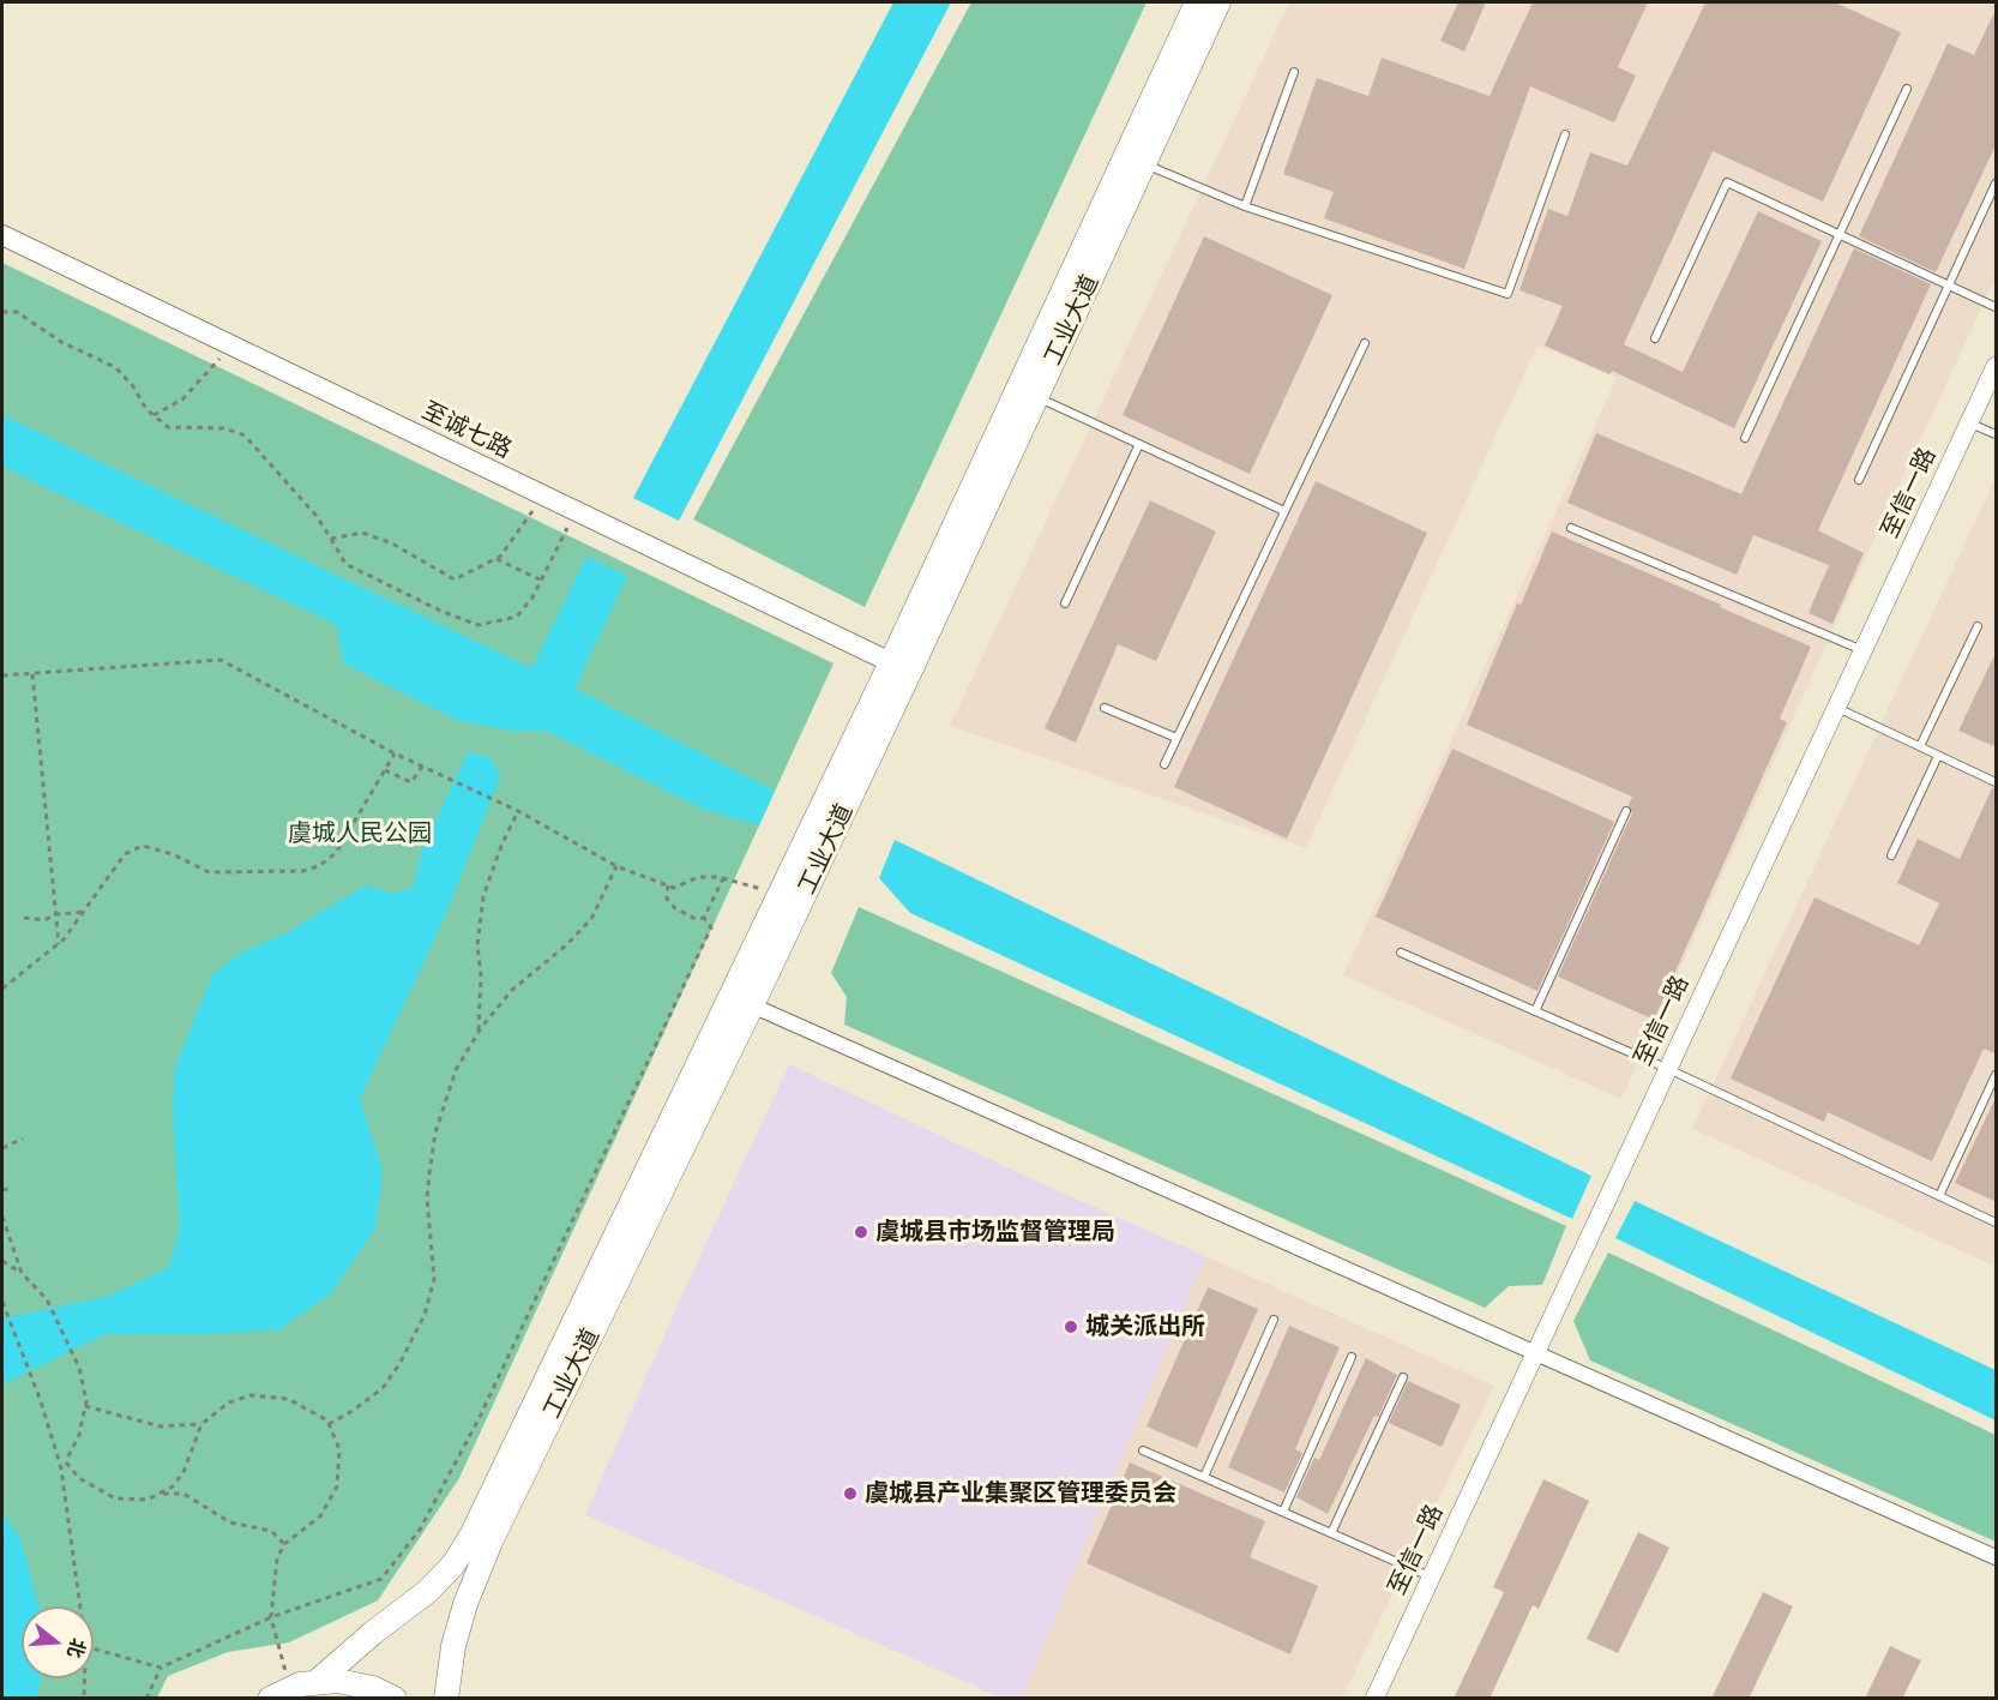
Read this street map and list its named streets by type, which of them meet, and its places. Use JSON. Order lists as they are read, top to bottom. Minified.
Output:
{"streets":{"main road":["工业大道","至诚七路"],"street":["至信一路"]},"crossings":[["工业大道","至诚七路"]],"parks":["虞城人民公园"],"places":["虞城县市场监督管理局","城关派出所","虞城县产业集聚区管理委员会"],"north":"right"}
